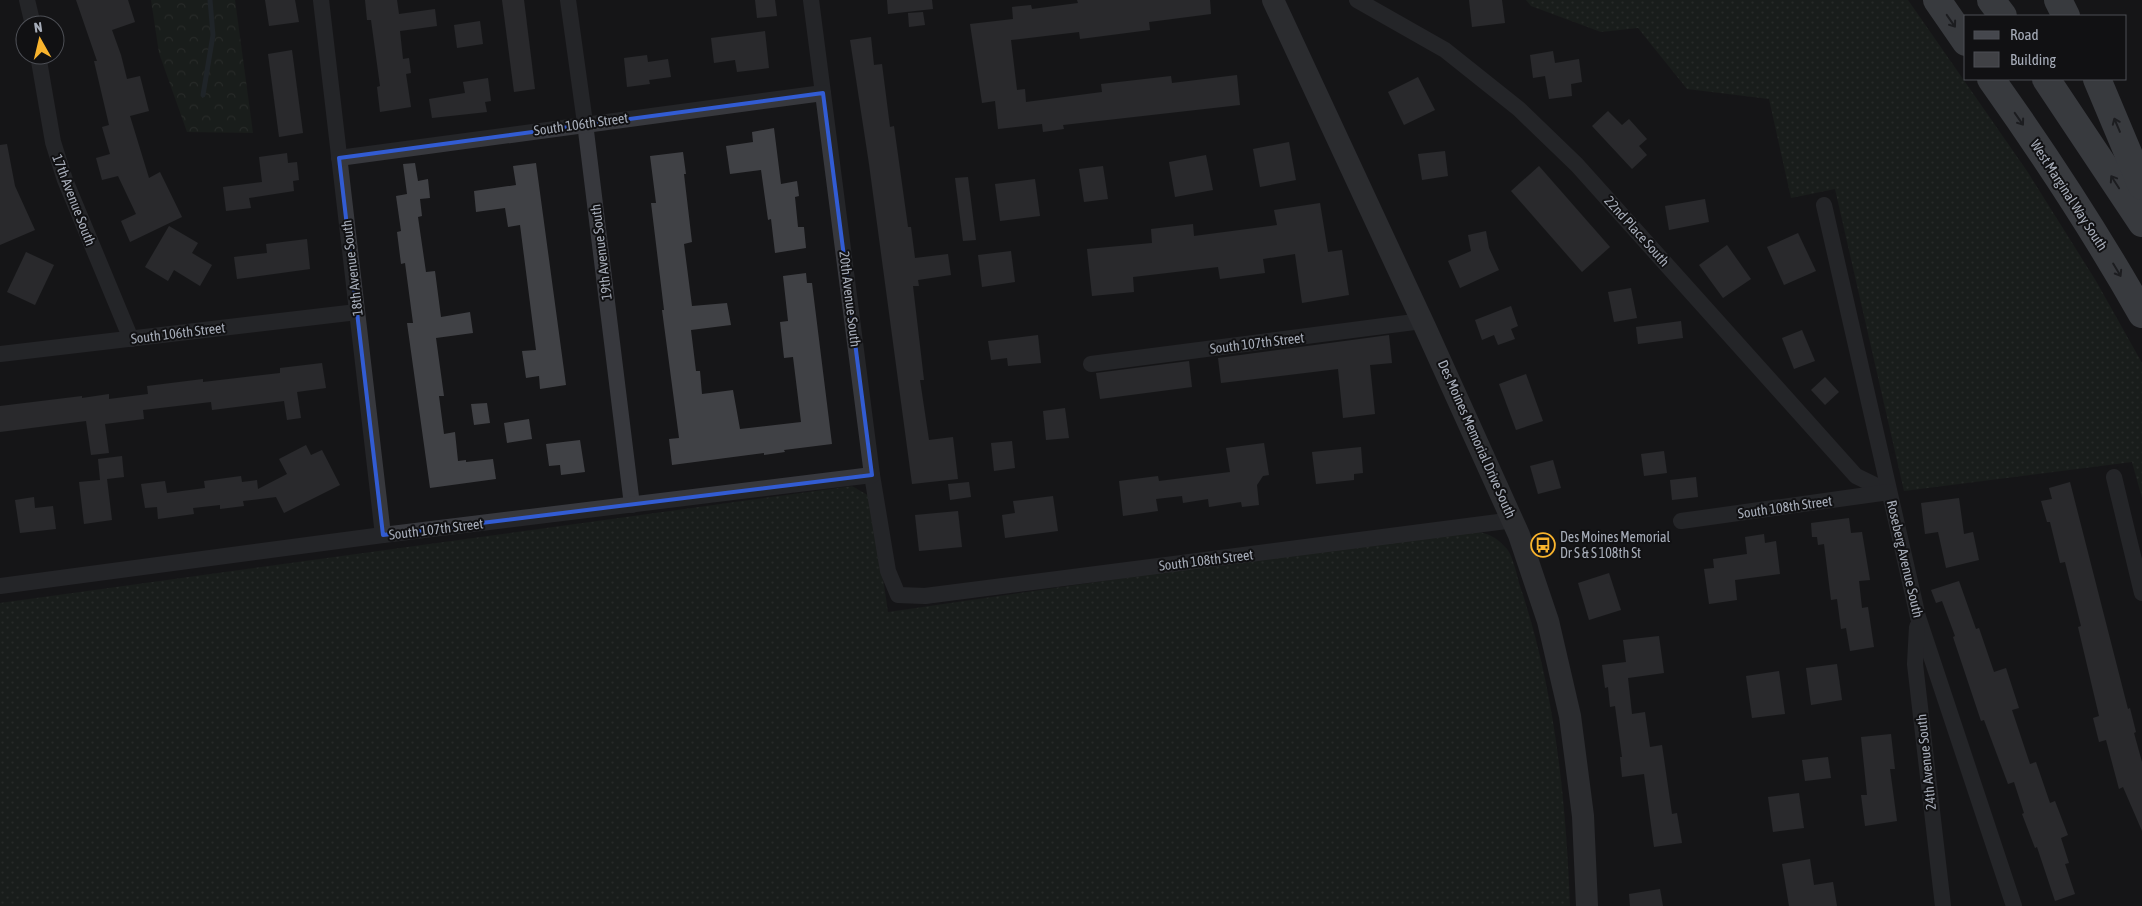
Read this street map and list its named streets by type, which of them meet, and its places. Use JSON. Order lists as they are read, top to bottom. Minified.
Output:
{"streets":{"highway":["West Marginal Way South"],"main road":["Des Moines Memorial Drive South"],"street":["South 106th Street","17th Avenue South","22nd Place South","19th Avenue South","18th Avenue South","20th Avenue South","South 107th Street","South 108th Street","Roseberg Avenue South","24th Avenue South"]},"crossings":[["South 106th Street","17th Avenue South"],["South 106th Street","19th Avenue South"],["South 106th Street","18th Avenue South"],["South 106th Street","20th Avenue South"],["22nd Place South","South 108th Street"],["22nd Place South","Roseberg Avenue South"],["19th Avenue South","South 107th Street"],["18th Avenue South","South 107th Street"],["20th Avenue South","South 107th Street"],["20th Avenue South","South 108th Street"],["South 107th Street","Des Moines Memorial Drive South"],["Des Moines Memorial Drive South","South 108th Street"],["South 108th Street","Roseberg Avenue South"],["Roseberg Avenue South","24th Avenue South"]],"places":{"bus stop":["Des Moines Memorial Dr S & S 108th St"]},"legend":["Road","Building"],"north":"top"}
